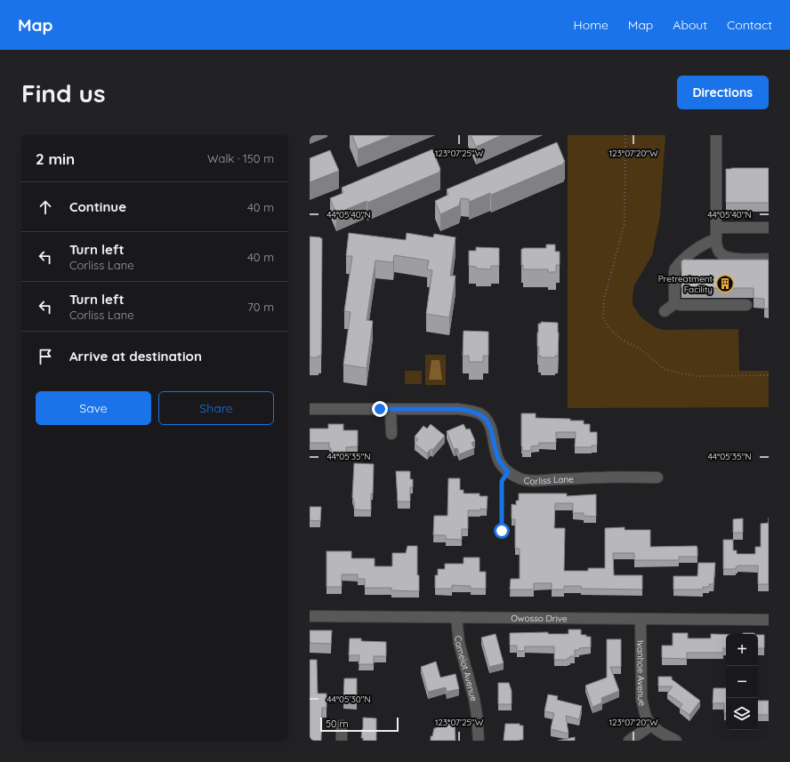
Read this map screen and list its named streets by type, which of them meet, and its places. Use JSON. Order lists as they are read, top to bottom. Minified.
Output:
{"streets":{"street":["Corliss Lane","Owosso Drive","Camelot Avenue","Ivanhoe Avenue"]},"crossings":[["Owosso Drive","Camelot Avenue"],["Owosso Drive","Ivanhoe Avenue"]],"places":{"building":["Pretreatment Facility"]},"scale_bar":"50 m","page":{"header":"Map","nav":["Home","Map","About","Contact"],"buttons":["Directions",["Save","Share"]],"title":"Find us","heading":["2 min","Walk · 150 m"],"list":[["Continue","40 m"],["Turn left","Corliss Lane","40 m"],["Turn left","Corliss Lane","70 m"],"Arrive at destination"],"map_buttons":["+","−"],"scale":"50 m"},"coordinates":["123°07'25\"W","123°07'20\"W","44°05'40\"N","44°05'35\"N","44°05'30\"N"]}
